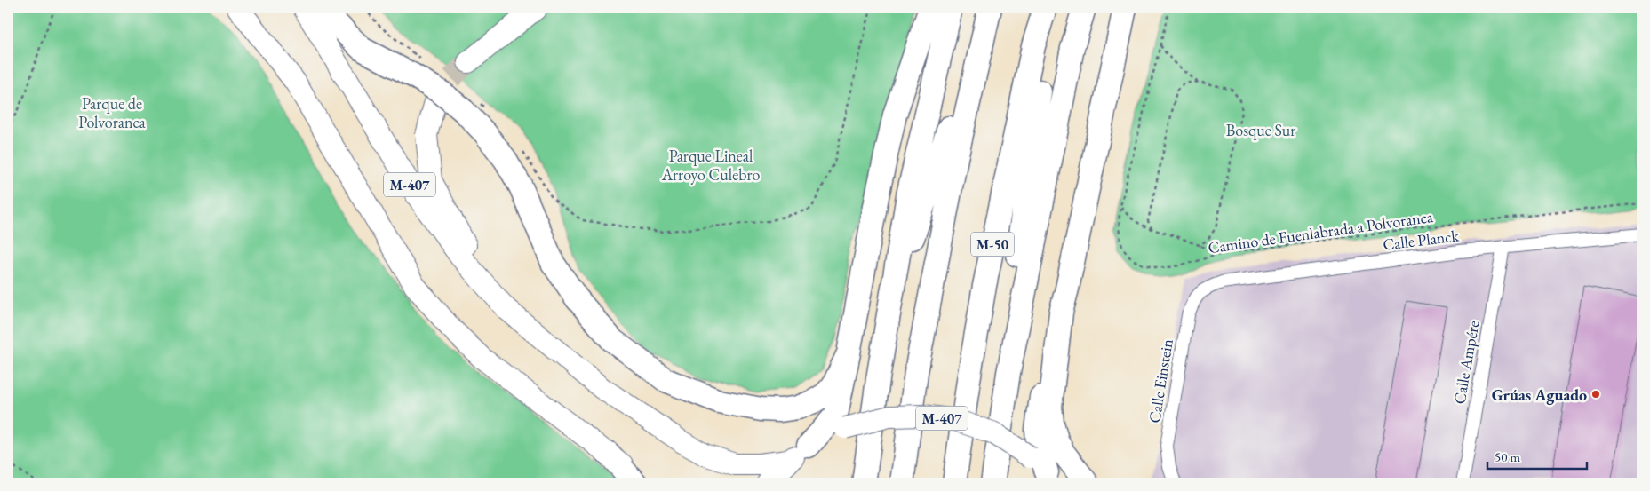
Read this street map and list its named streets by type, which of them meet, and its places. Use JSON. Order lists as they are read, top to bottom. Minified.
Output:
{"streets":{"highway":["M-407","M-50"],"street":["Calle Planck","Calle Ampére","Calle Einstein"],"path":["Camino de Fuenlabrada a Polvoranca"]},"crossings":[["Calle Planck","Calle Ampére"],["Calle Planck","Calle Einstein"]],"parks":["Parque de Polvoranca","Bosque Sur","Parque Lineal Arroyo Culebro"],"places":["Grúas Aguado"],"scale_bar":"50 m"}
